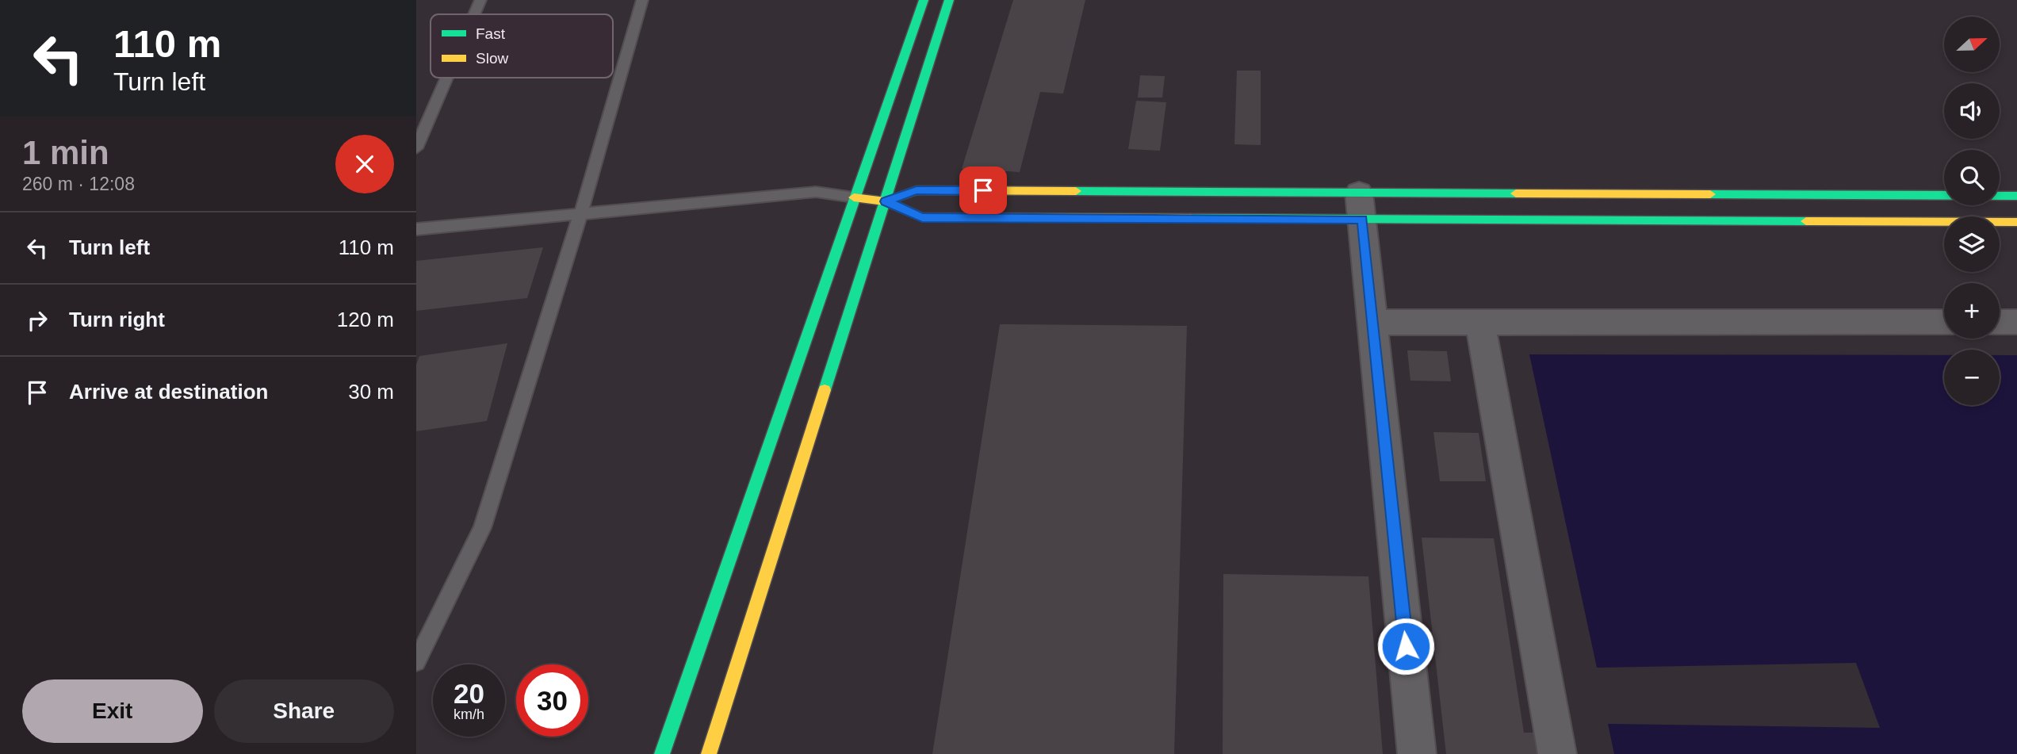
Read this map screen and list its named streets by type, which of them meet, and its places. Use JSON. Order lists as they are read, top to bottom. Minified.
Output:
{"legend":["Fast","Slow"],"north":"right","page":{"turn":["110 m","Turn left"],"map_buttons":["+","−"],"heading":["1 min","260 m · 12:08"],"list":[{"name":"Turn left","value":"110 m"},{"name":"Turn right","value":"120 m"},{"name":"Arrive at destination","value":"30 m"}],"speed":"20 km/h","limit":"30","buttons":["Exit","Share"]}}
